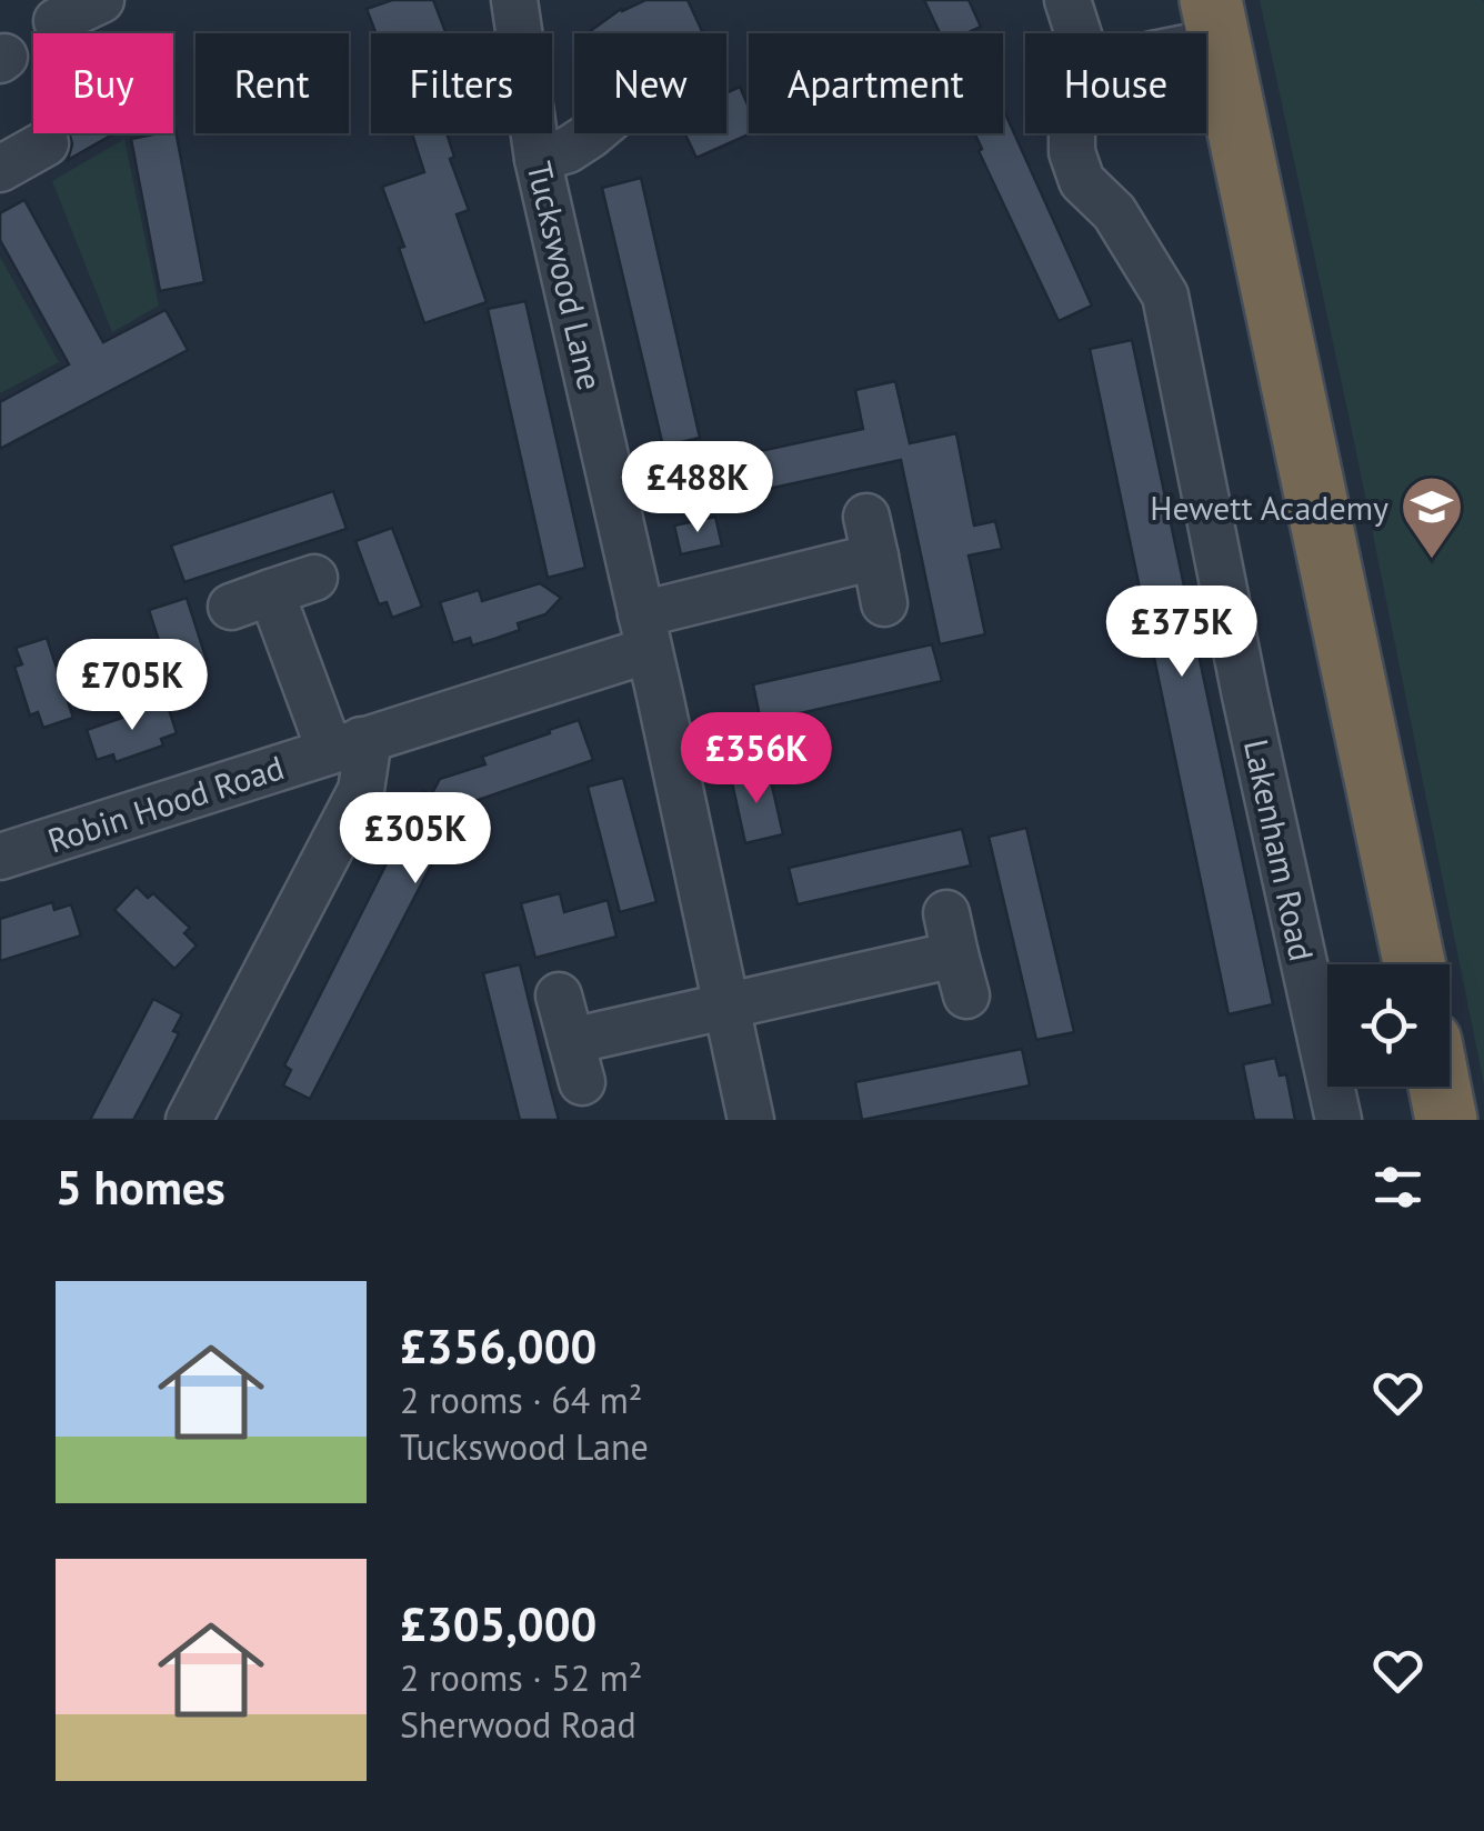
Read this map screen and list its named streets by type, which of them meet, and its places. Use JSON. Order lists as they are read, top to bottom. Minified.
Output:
{"streets":{"highway":["Lakenham Road"],"street":["Tuckswood Lane","Robin Hood Road"]},"crossings":[["Tuckswood Lane","Robin Hood Road"]],"places":{"school or university":["Hewett Academy"]},"page":{"chip":["Buy","Rent","Filters","New","Apartment","House"],"price":["£488K","£375K","£705K","£356K","£305K"],"heading":"5 homes","list":[{"name":"£356,000","note":"2 rooms · 64 m² · Tuckswood Lane"},{"name":"£305,000","note":"2 rooms · 52 m² · Sherwood Road"}]}}
